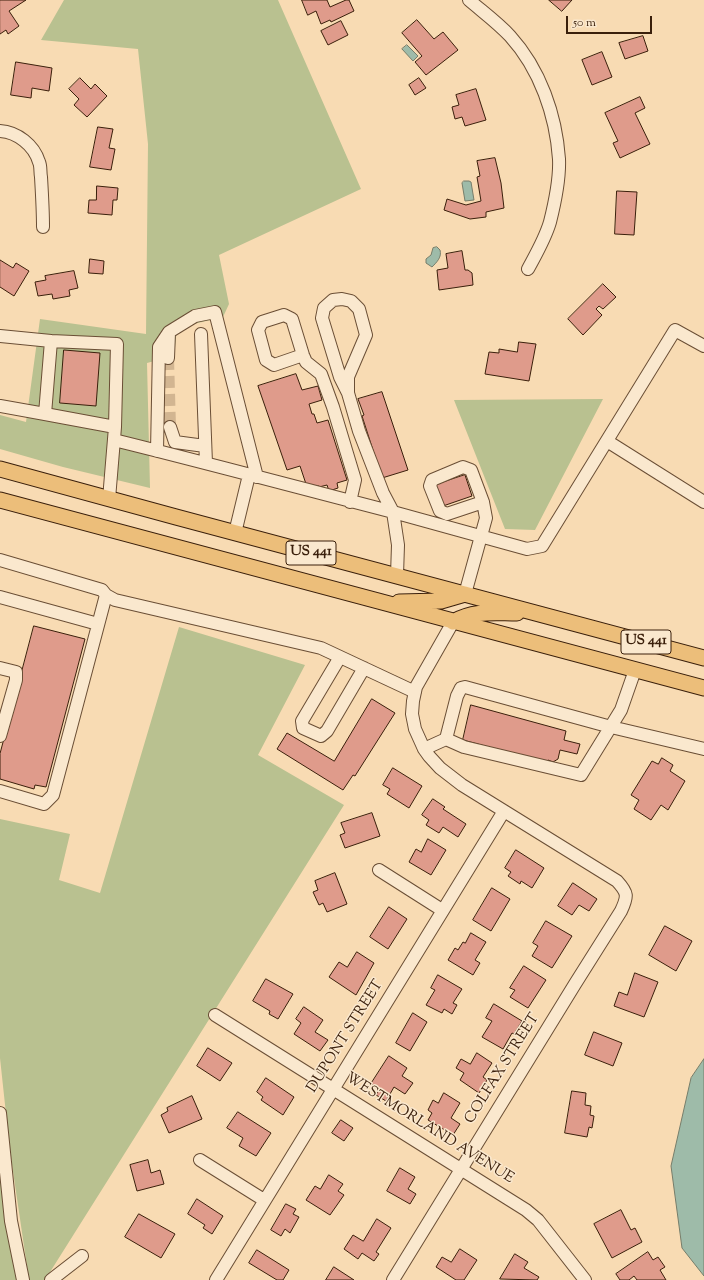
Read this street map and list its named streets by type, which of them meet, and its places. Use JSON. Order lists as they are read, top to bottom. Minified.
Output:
{"streets":{"main road":["US 441"],"street":["DUPONT STREET","COLFAX STREET","WESTMORLAND AVENUE"]},"crossings":[["DUPONT STREET","COLFAX STREET"],["DUPONT STREET","WESTMORLAND AVENUE"],["COLFAX STREET","WESTMORLAND AVENUE"]],"scale_bar":"50 m"}
